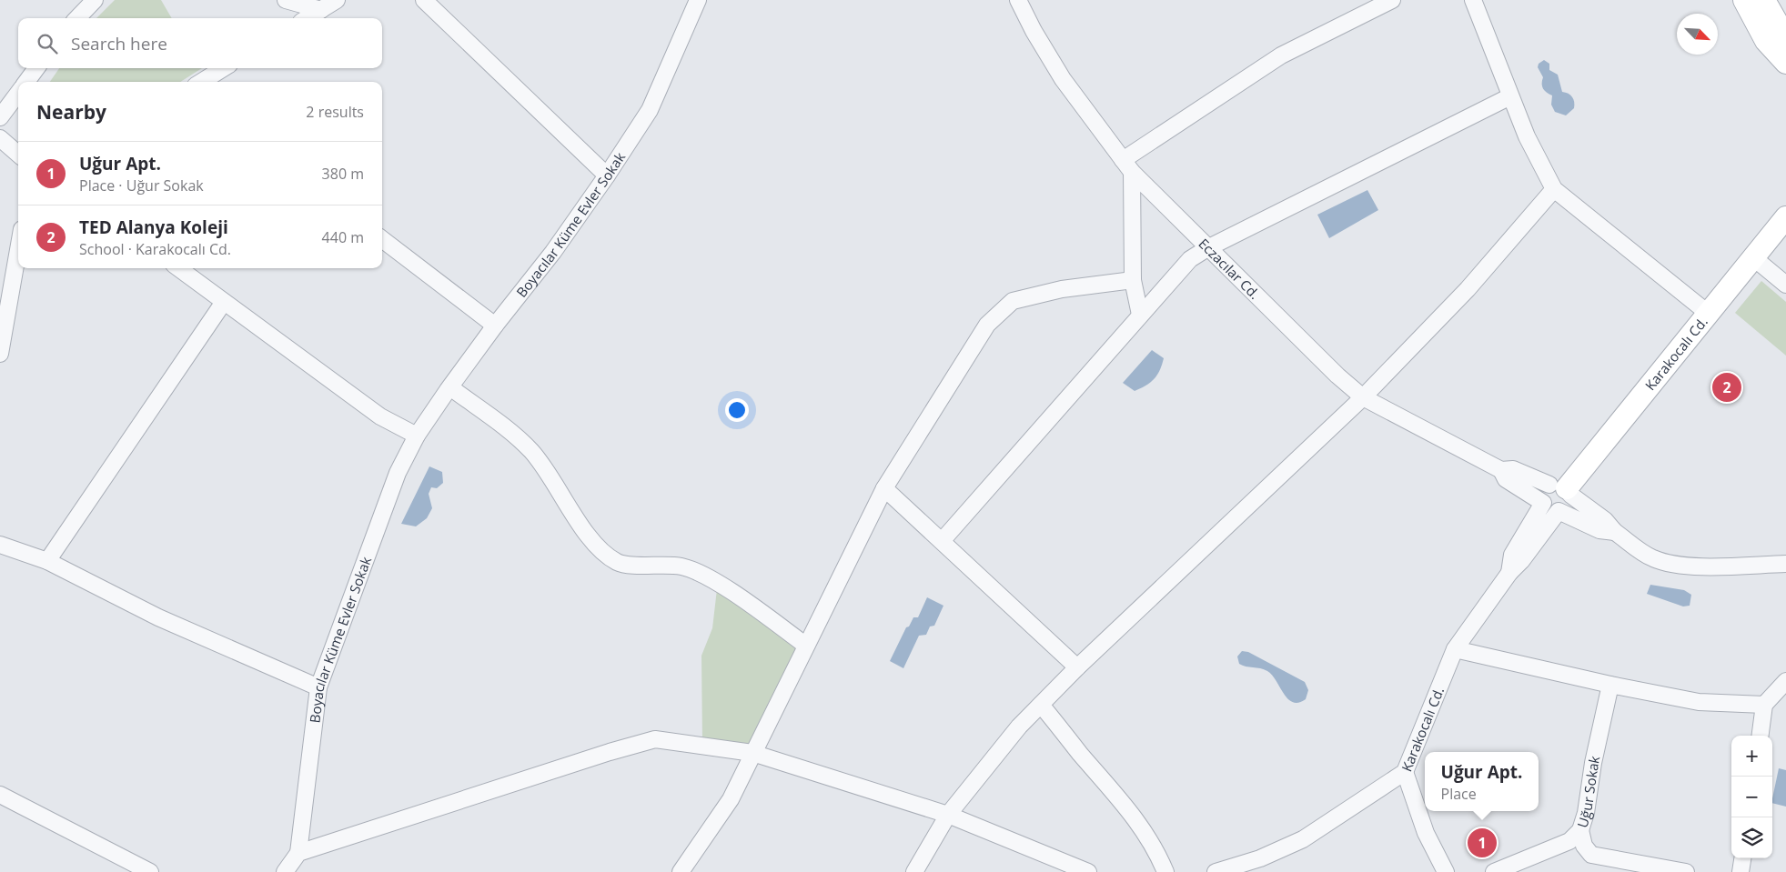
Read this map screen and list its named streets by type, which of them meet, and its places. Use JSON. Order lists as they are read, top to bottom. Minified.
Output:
{"streets":{"street":["Boyacılar Küme Evler Sokak","Eczacılar Cd.","Karakocalı Cd.","Uğur Sokak"]},"north":"bottom right","page":{"search":"Search here","heading":["Nearby","2 results"],"list":[{"mark":"1","name":"Uğur Apt.","note":"Place · Uğur Sokak","value":"380 m"},{"mark":"2","name":"TED Alanya Koleji","note":"School · Karakocalı Cd.","value":"440 m"}],"pins":["2","1"],"map_buttons":["+","−"],"popup":["Uğur Apt.","Place"]}}
